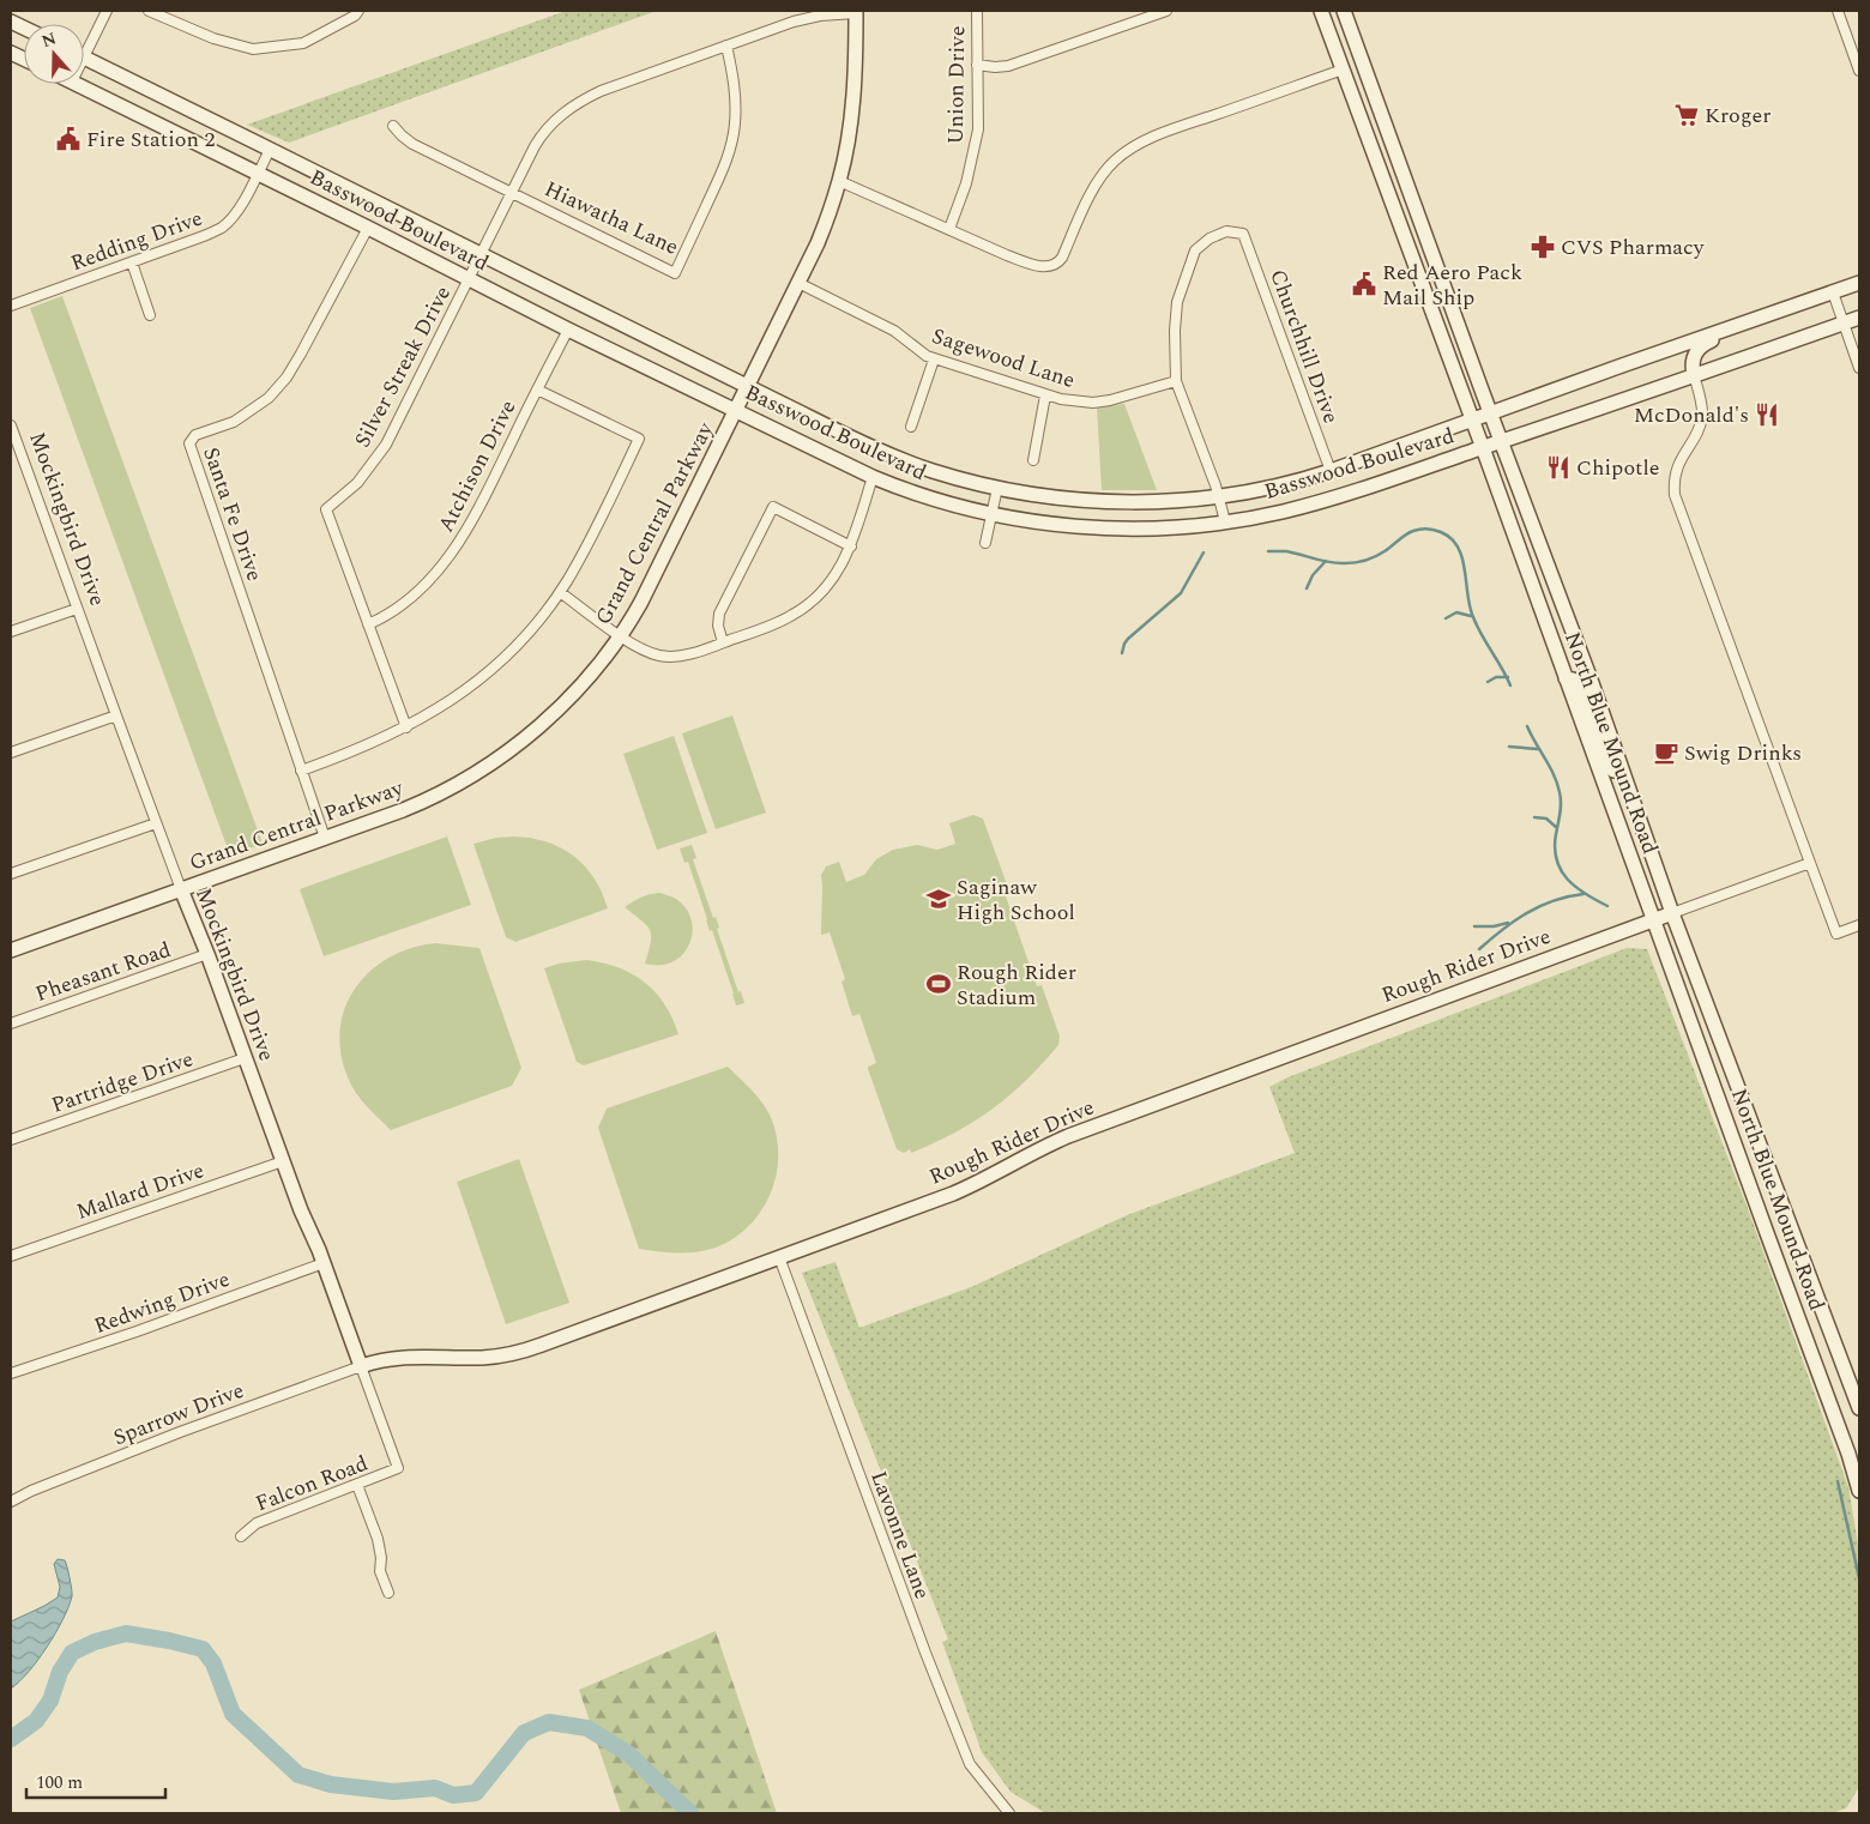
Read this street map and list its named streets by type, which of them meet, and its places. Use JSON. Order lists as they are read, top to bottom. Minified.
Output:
{"streets":{"main road":["Basswood Boulevard","Mockingbird Drive","Grand Central Parkway","North Blue Mound Road","Rough Rider Drive"],"street":["Union Drive","Hiawatha Lane","Redding Drive","Churchhill Drive","Sagewood Lane","Silver Streak Drive","Atchison Drive","Santa Fe Drive","Pheasant Road","Partridge Drive","Mallard Drive","Redwing Drive","Sparrow Drive","Falcon Road","Lavonne Lane"]},"crossings":[["Hiawatha Lane","Silver Streak Drive"],["Basswood Boulevard","Redding Drive"],["Basswood Boulevard","Churchhill Drive"],["Basswood Boulevard","Silver Streak Drive"],["Basswood Boulevard","Atchison Drive"],["Basswood Boulevard","Santa Fe Drive"],["Basswood Boulevard","Grand Central Parkway"],["Basswood Boulevard","North Blue Mound Road"],["Churchhill Drive","Sagewood Lane"],["Sagewood Lane","Grand Central Parkway"],["Silver Streak Drive","Atchison Drive"],["Silver Streak Drive","Grand Central Parkway"],["Santa Fe Drive","Grand Central Parkway"],["Mockingbird Drive","Grand Central Parkway"],["Mockingbird Drive","Rough Rider Drive"],["Mockingbird Drive","Pheasant Road"],["Mockingbird Drive","Partridge Drive"],["Mockingbird Drive","Mallard Drive"],["Mockingbird Drive","Redwing Drive"],["Mockingbird Drive","Sparrow Drive"],["Mockingbird Drive","Falcon Road"],["North Blue Mound Road","Rough Rider Drive"],["Rough Rider Drive","Sparrow Drive"],["Rough Rider Drive","Lavonne Lane"]],"places":{"supermarket":["Kroger"],"public building":["Fire Station 2","Red Aero Pack Mail Ship"],"pharmacy":["CVS Pharmacy"],"restaurant":["McDonald's","Chipotle"],"cafe":["Swig Drinks"],"school or university":["Saginaw High School"],"sports":["Rough Rider Stadium"]},"scale_bar":"100 m","north":"top"}
